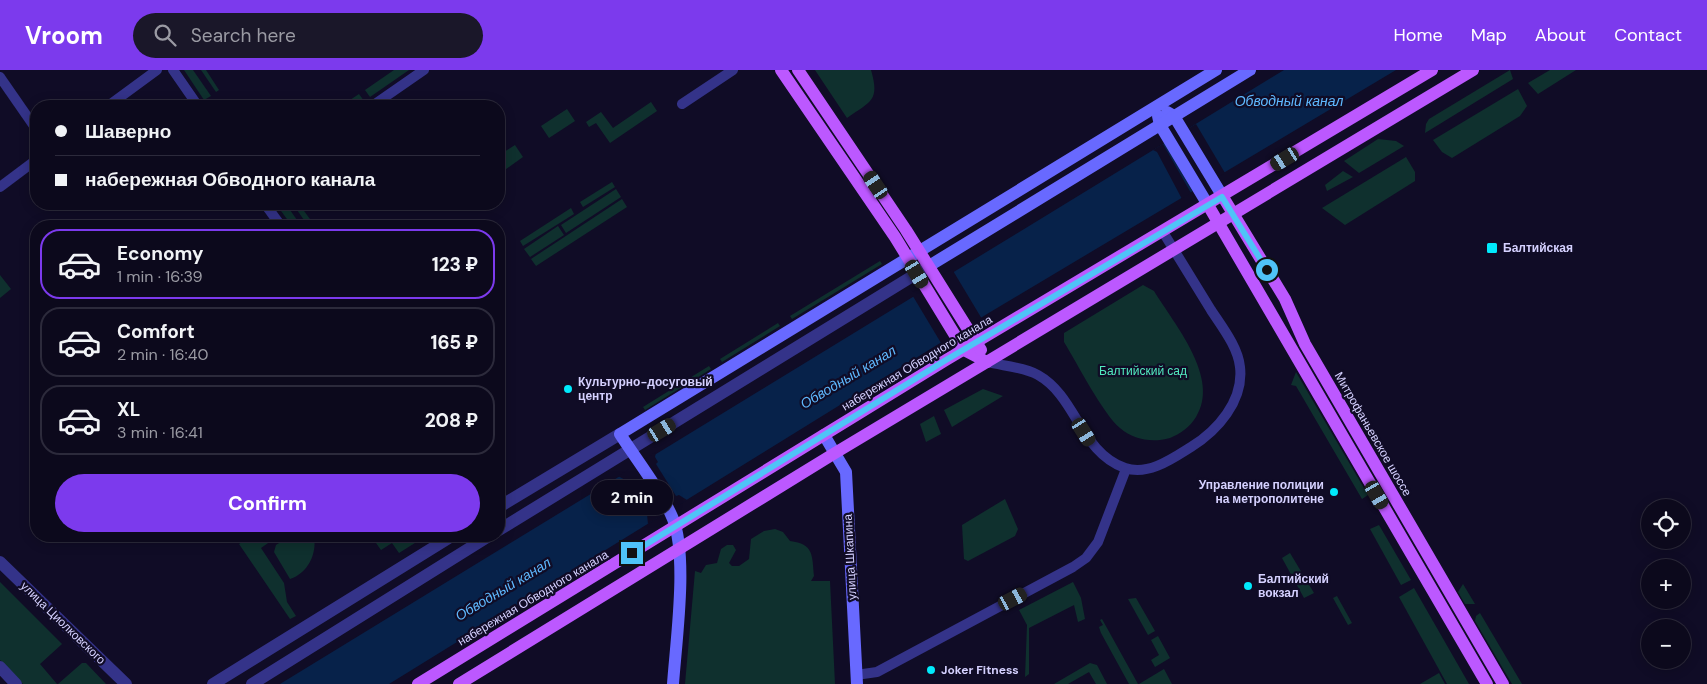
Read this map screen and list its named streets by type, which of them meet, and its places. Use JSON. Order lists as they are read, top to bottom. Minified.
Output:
{"streets":{"main road":["набережная Обводного канала","Митрофаньевское шоссе","улица Шкапина"],"street":["улица Циолковского"]},"crossings":[["набережная Обводного канала","Митрофаньевское шоссе"],["набережная Обводного канала","улица Шкапина"]],"water":["Обводный канал"],"parks":["Балтийский сад"],"places":{"transit":["Балтийская"],"other":["Культурно-досуговый центр","Управление полиции на метрополитене","Балтийский вокзал","Joker Fitness"]},"page":{"header":"Vroom","search":"Search here","nav":["Home","Map","About","Contact"],"banner":["Шаверно","набережная Обводного канала"],"list":[{"name":"Economy","note":"1 min · 16:39","value":"123 ₽"},{"name":"Comfort","note":"2 min · 16:40","value":"165 ₽"},{"name":"XL","note":"3 min · 16:41","value":"208 ₽"}],"buttons":"Confirm","bubble":"2 min","map_buttons":["+","−"]}}
